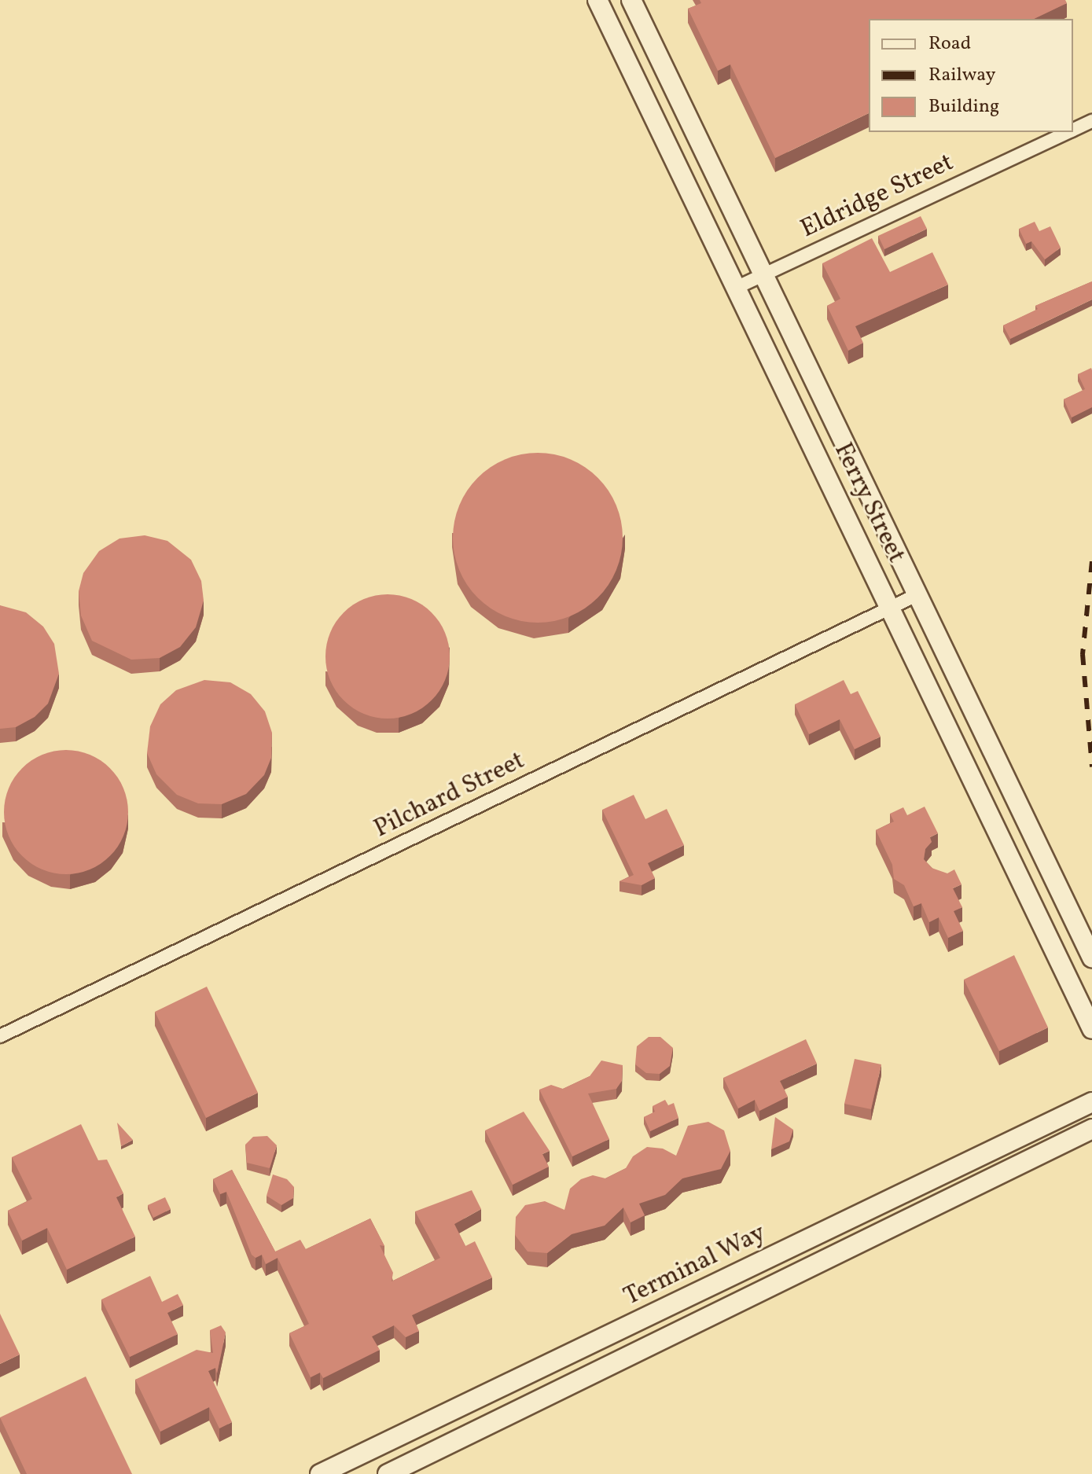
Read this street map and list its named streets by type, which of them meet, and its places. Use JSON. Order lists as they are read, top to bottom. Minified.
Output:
{"streets":{"main road":["Ferry Street","Terminal Way"],"street":["Eldridge Street","Pilchard Street"]},"crossings":[["Eldridge Street","Ferry Street"],["Ferry Street","Pilchard Street"]],"legend":["Road","Railway","Building"]}
